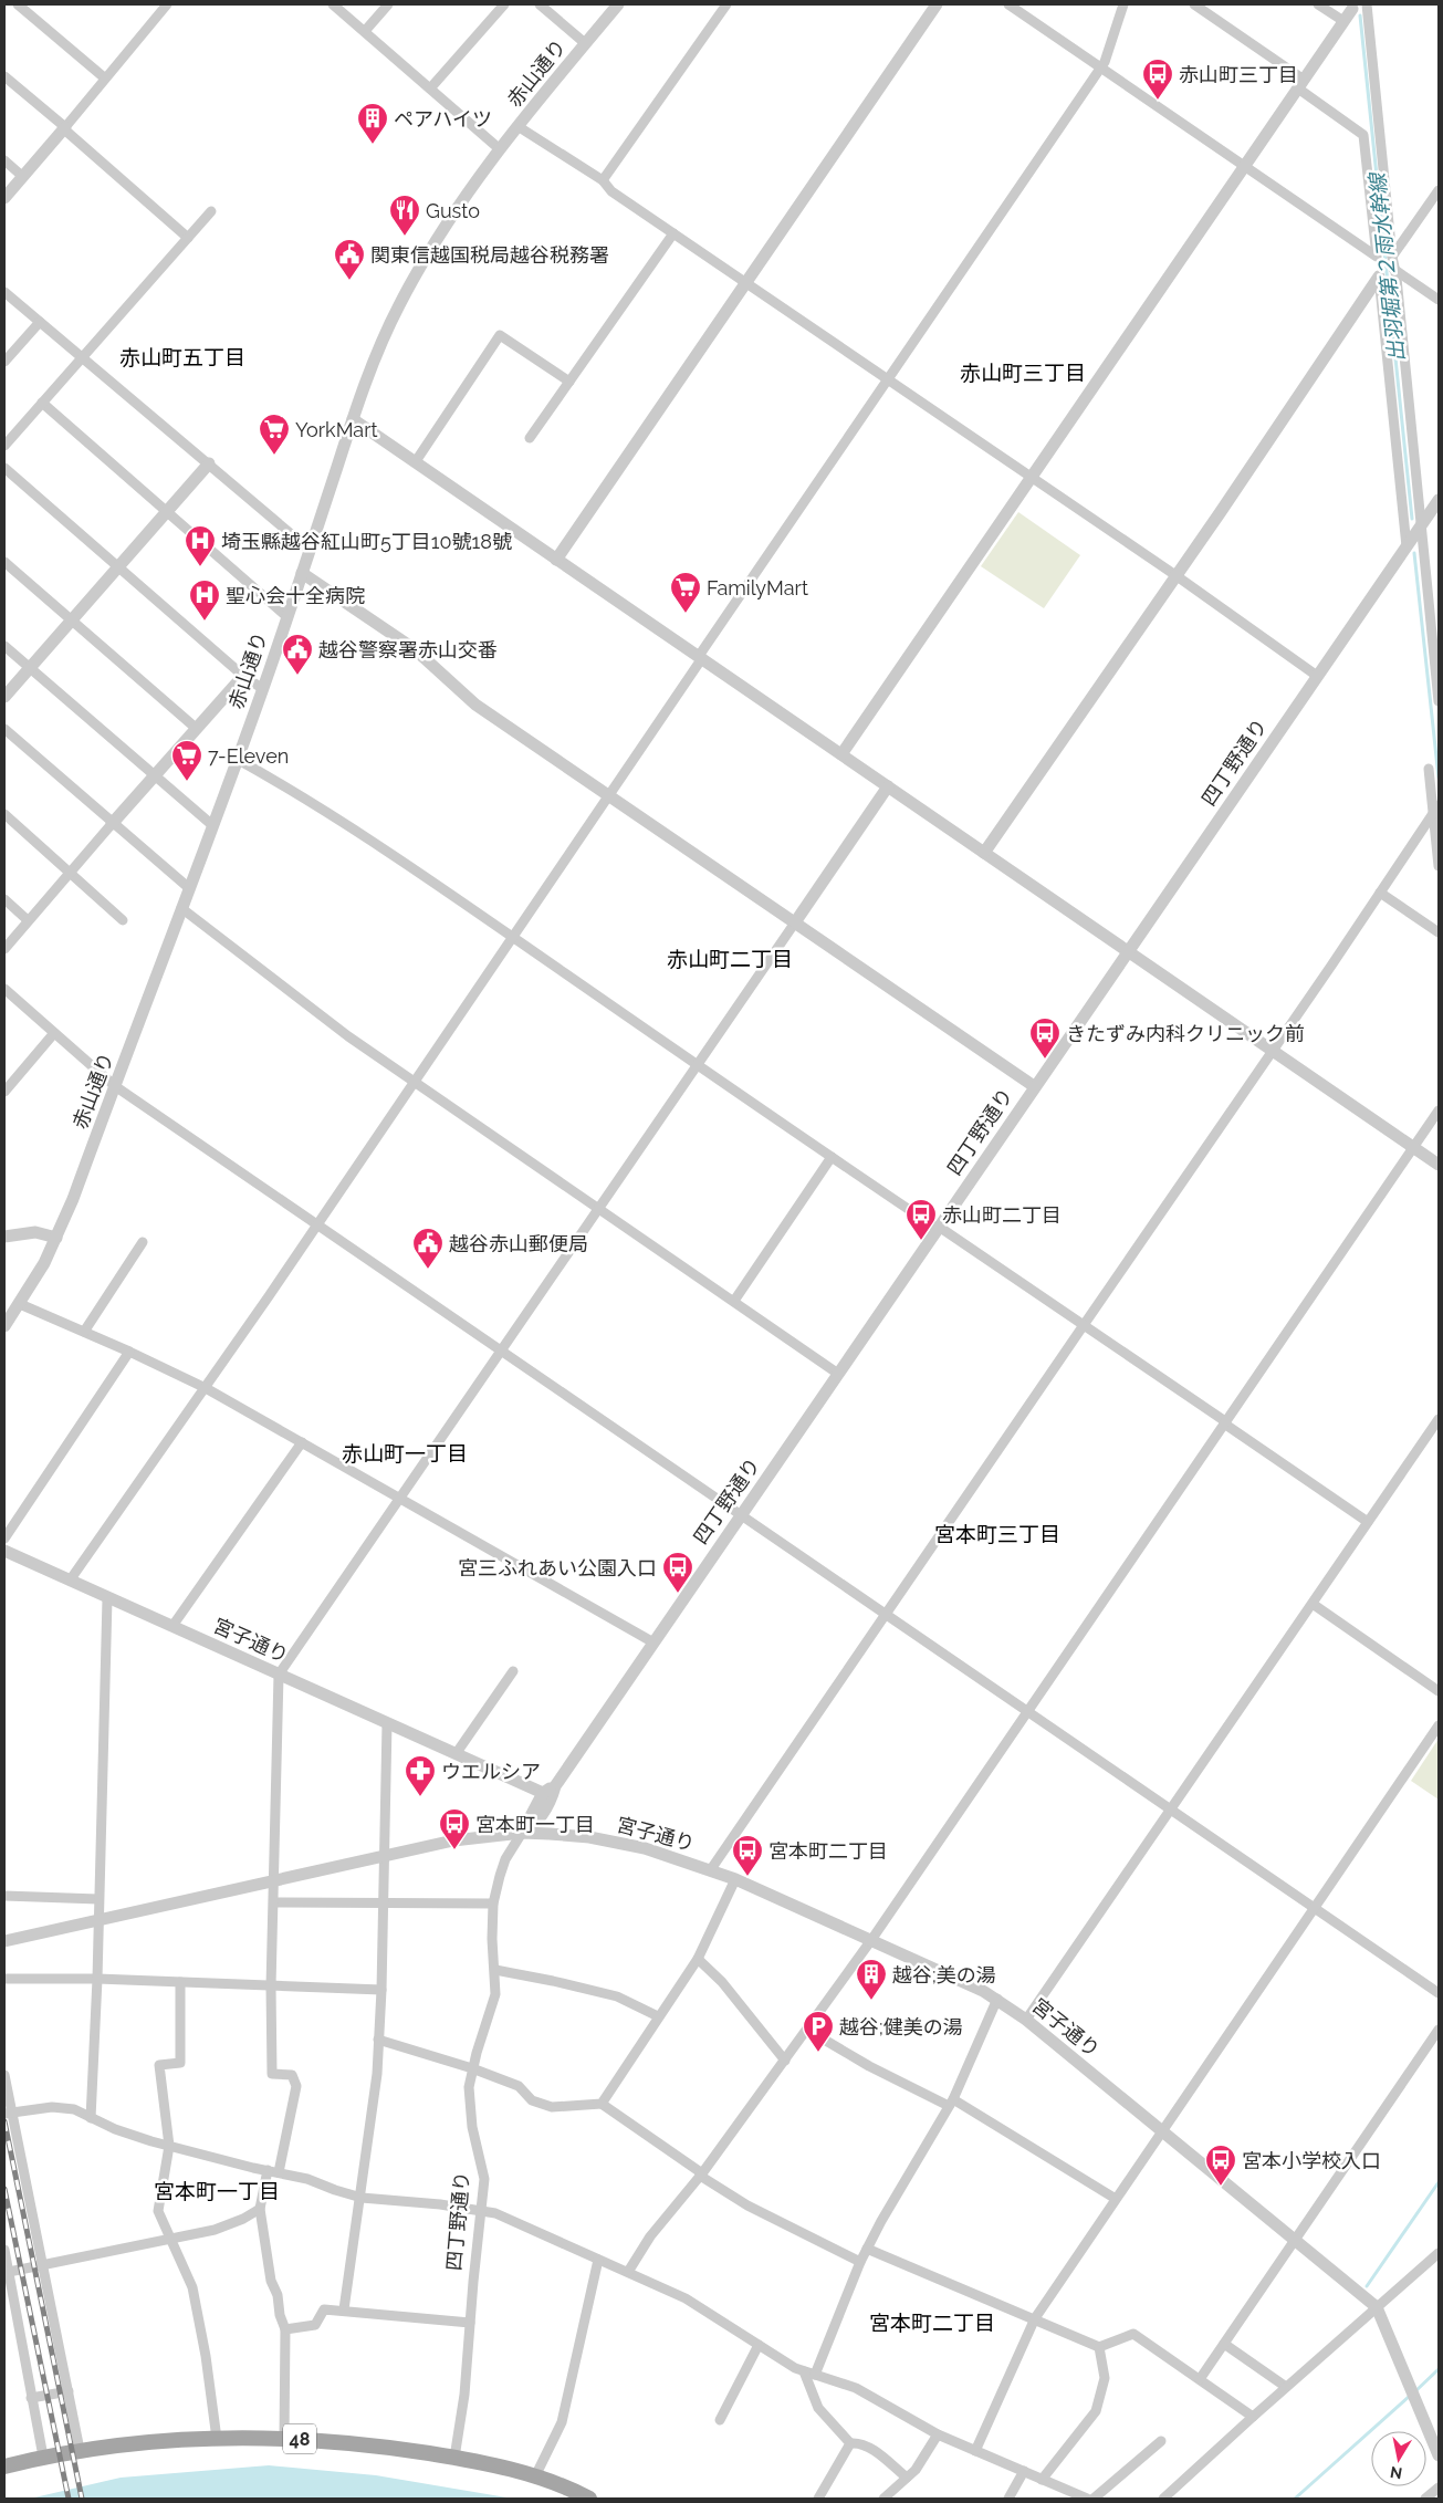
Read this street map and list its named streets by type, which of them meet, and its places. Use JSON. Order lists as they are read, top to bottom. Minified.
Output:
{"streets":{"main road":["48"],"street":["赤山通り","四丁野通り","宮子通り"]},"crossings":[["四丁野通り","宮子通り"],["四丁野通り","48"]],"districts":["赤山町五丁目","赤山町三丁目","赤山町二丁目","赤山町一丁目","宮本町三丁目","宮本町一丁目","宮本町二丁目"],"water":["出羽堀第２雨水幹線"],"places":{"bus stop":["赤山町三丁目","きたずみ内科クリニック前","赤山町二丁目","宮三ふれあい公園入口","宮本町一丁目","宮本町二丁目","宮本小学校入口"],"building":["ペアハイツ","越谷;美の湯"],"restaurant":["Gusto"],"public building":["関東信越国税局越谷税務署","越谷警察署赤山交番","越谷赤山郵便局"],"supermarket":["YorkMart","FamilyMart","7-Eleven"],"hospital":["埼玉縣越谷紅山町5丁目10號18號","聖心会十全病院"],"pharmacy":["ウエルシア"],"parking":["越谷;健美の湯"]},"north":"bottom"}
